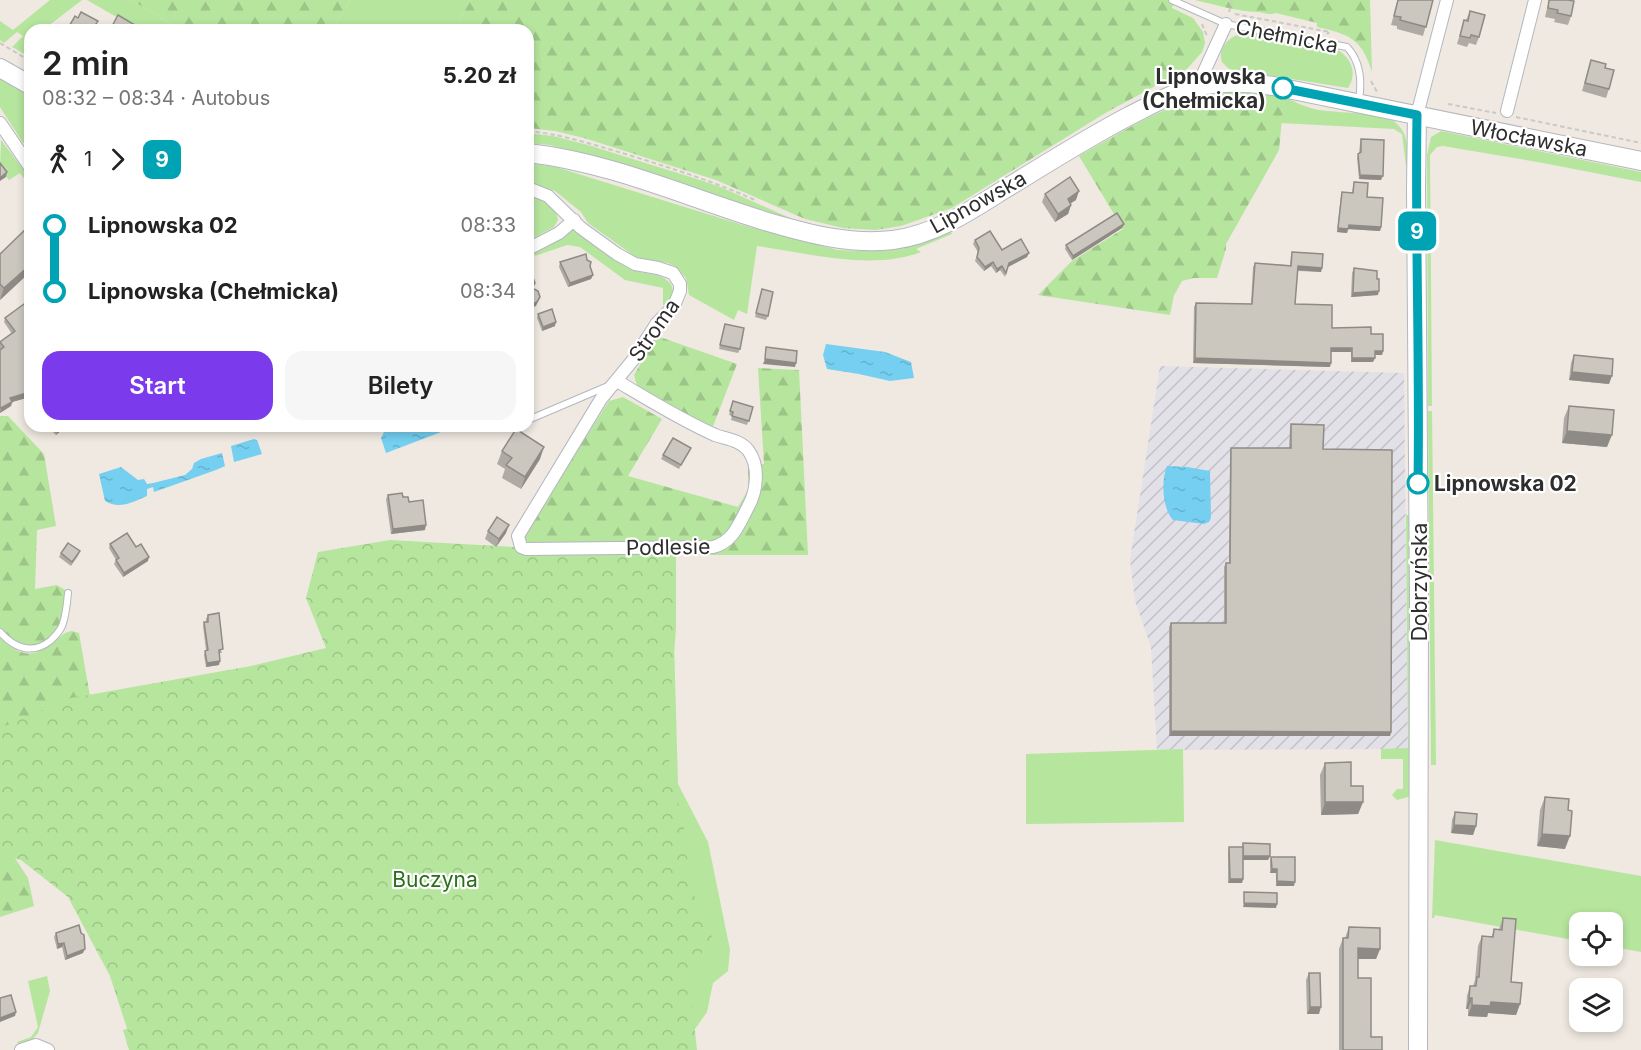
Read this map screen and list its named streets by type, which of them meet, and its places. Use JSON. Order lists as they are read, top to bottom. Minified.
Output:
{"streets":{"main road":["Włocławska","Lipnowska","Dobrzyńska"],"street":["Stroma","Podlesie"],"lane":["Chełmicka"]},"crossings":[["Chełmicka","Lipnowska"],["Włocławska","Lipnowska"],["Włocławska","Dobrzyńska"],["Lipnowska","Dobrzyńska"],["Stroma","Podlesie"]],"parks":["Buczyna"],"places":["Lipnowska (Chełmicka)","Lipnowska 02"],"lines":["bus line 9"],"page":{"on_map":"9","heading":["2 min","08:32 – 08:34 · Autobus","5.20 zł"],"legs":["1","9"],"list":[{"name":"Lipnowska 02","value":"08:33"},{"name":"Lipnowska (Chełmicka)","value":"08:34"}],"buttons":["Start","Bilety"]}}
